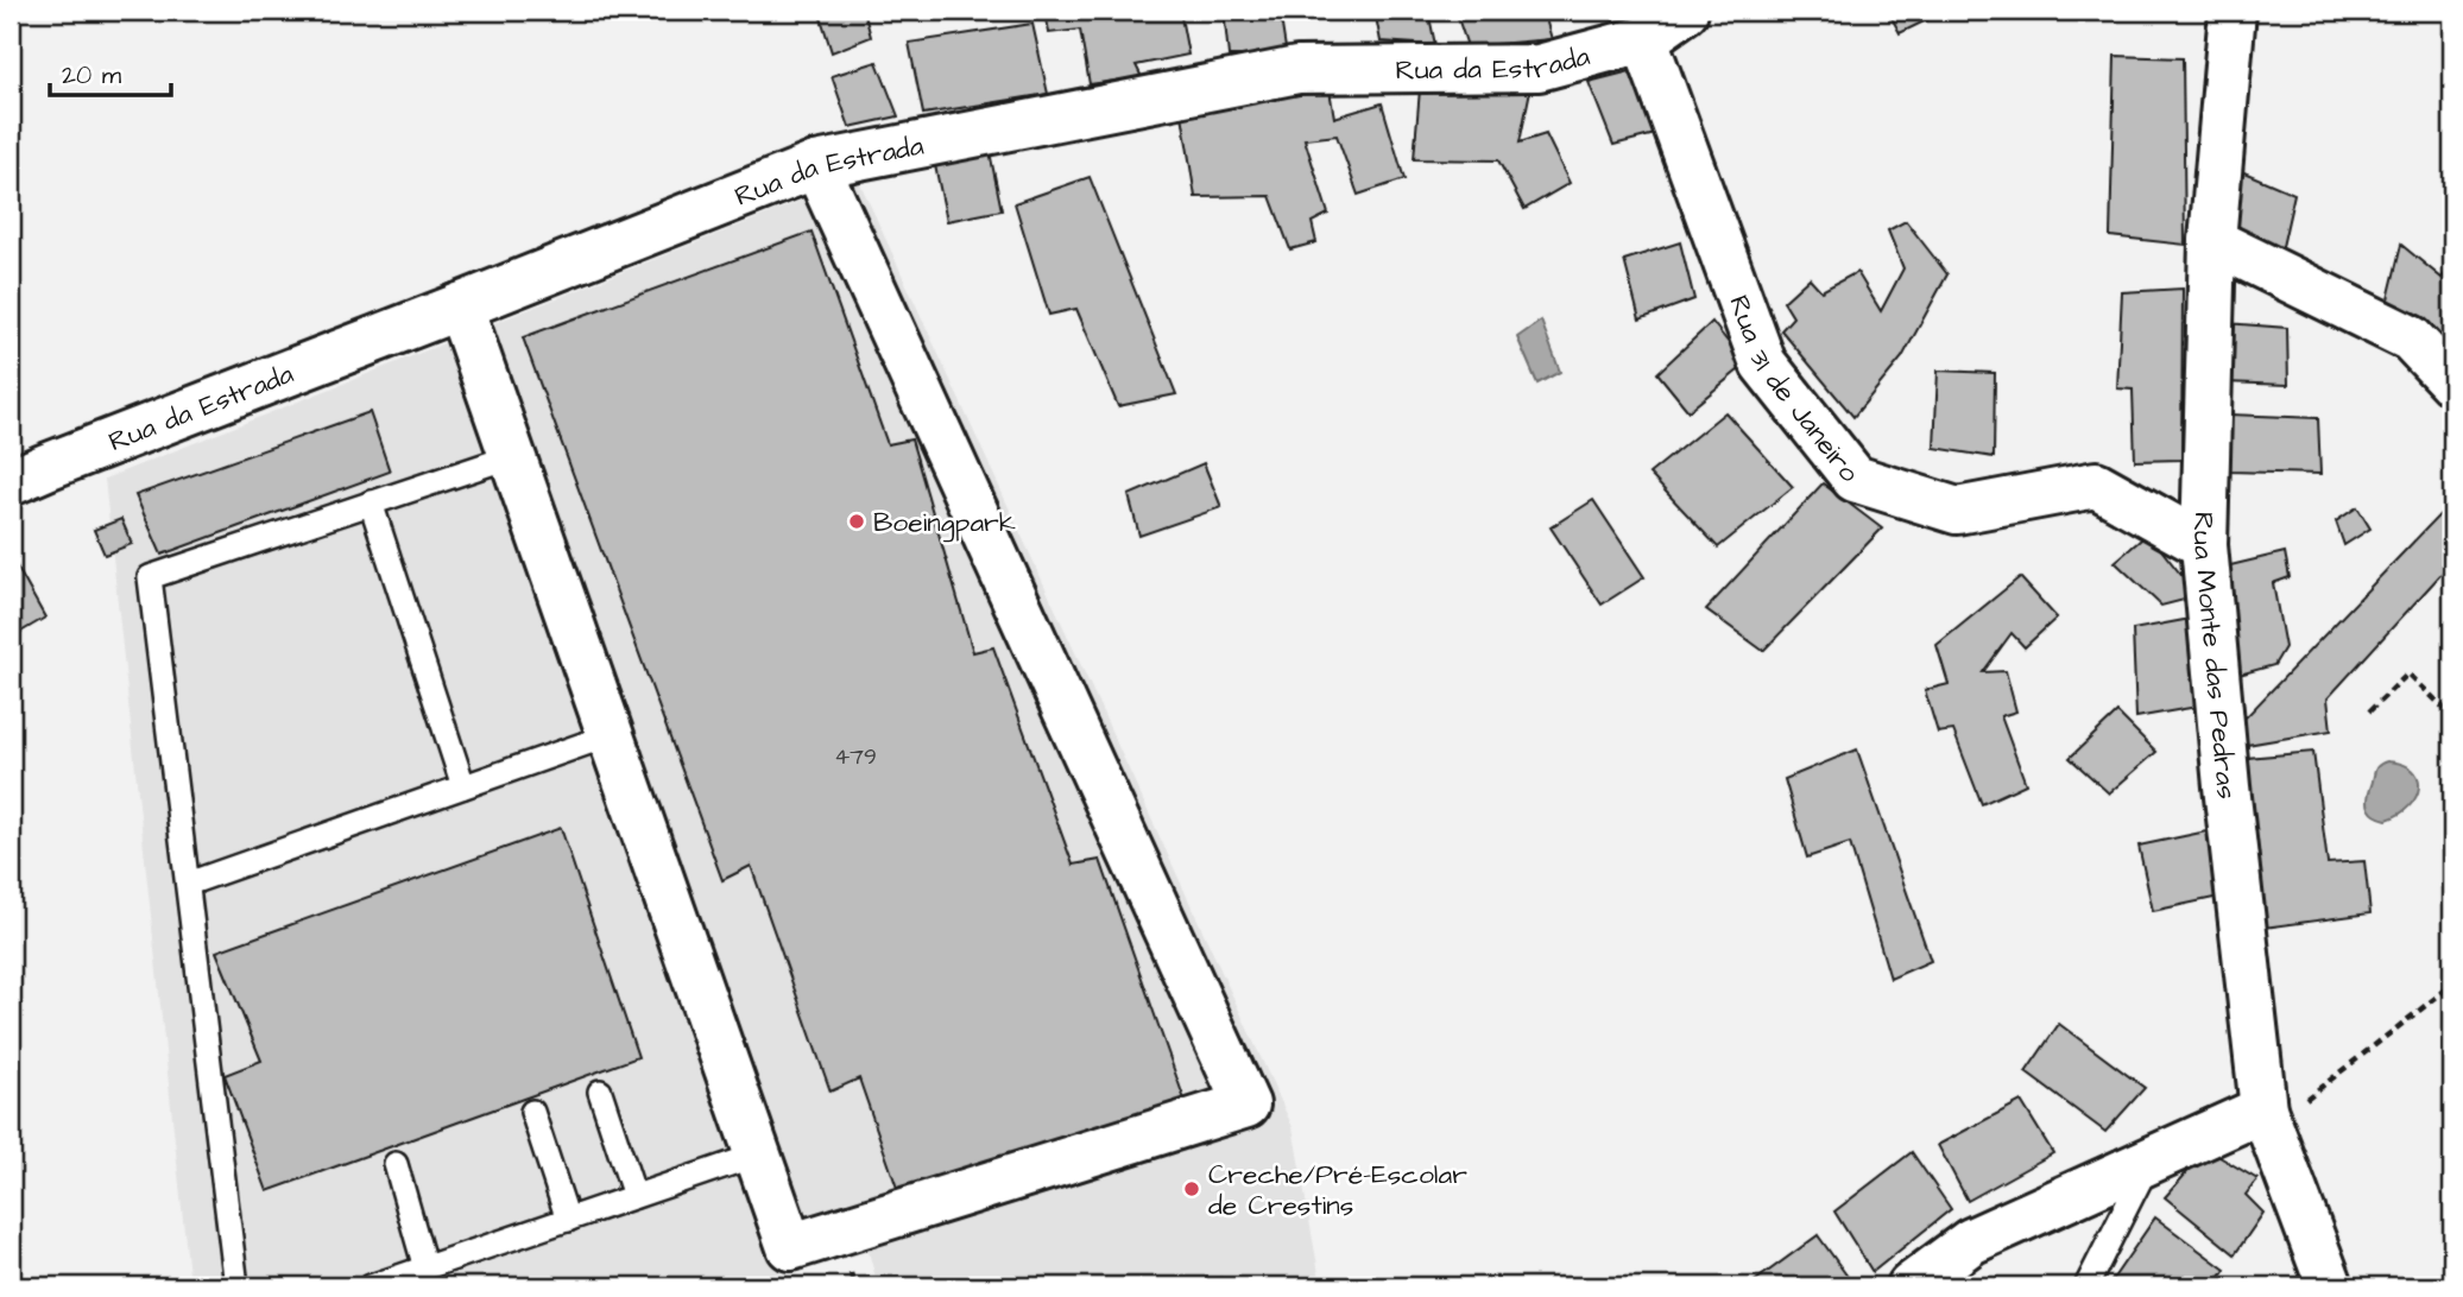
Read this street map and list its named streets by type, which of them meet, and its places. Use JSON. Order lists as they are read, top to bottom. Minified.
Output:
{"streets":{"street":["Rua da Estrada","Rua 31 de Janeiro","Rua Monte das Pedras"]},"crossings":[["Rua da Estrada","Rua 31 de Janeiro"],["Rua 31 de Janeiro","Rua Monte das Pedras"]],"places":["Boeingpark","Creche/Pré-Escolar de Crestins"],"house_numbers":["479"],"scale_bar":"20 m"}
